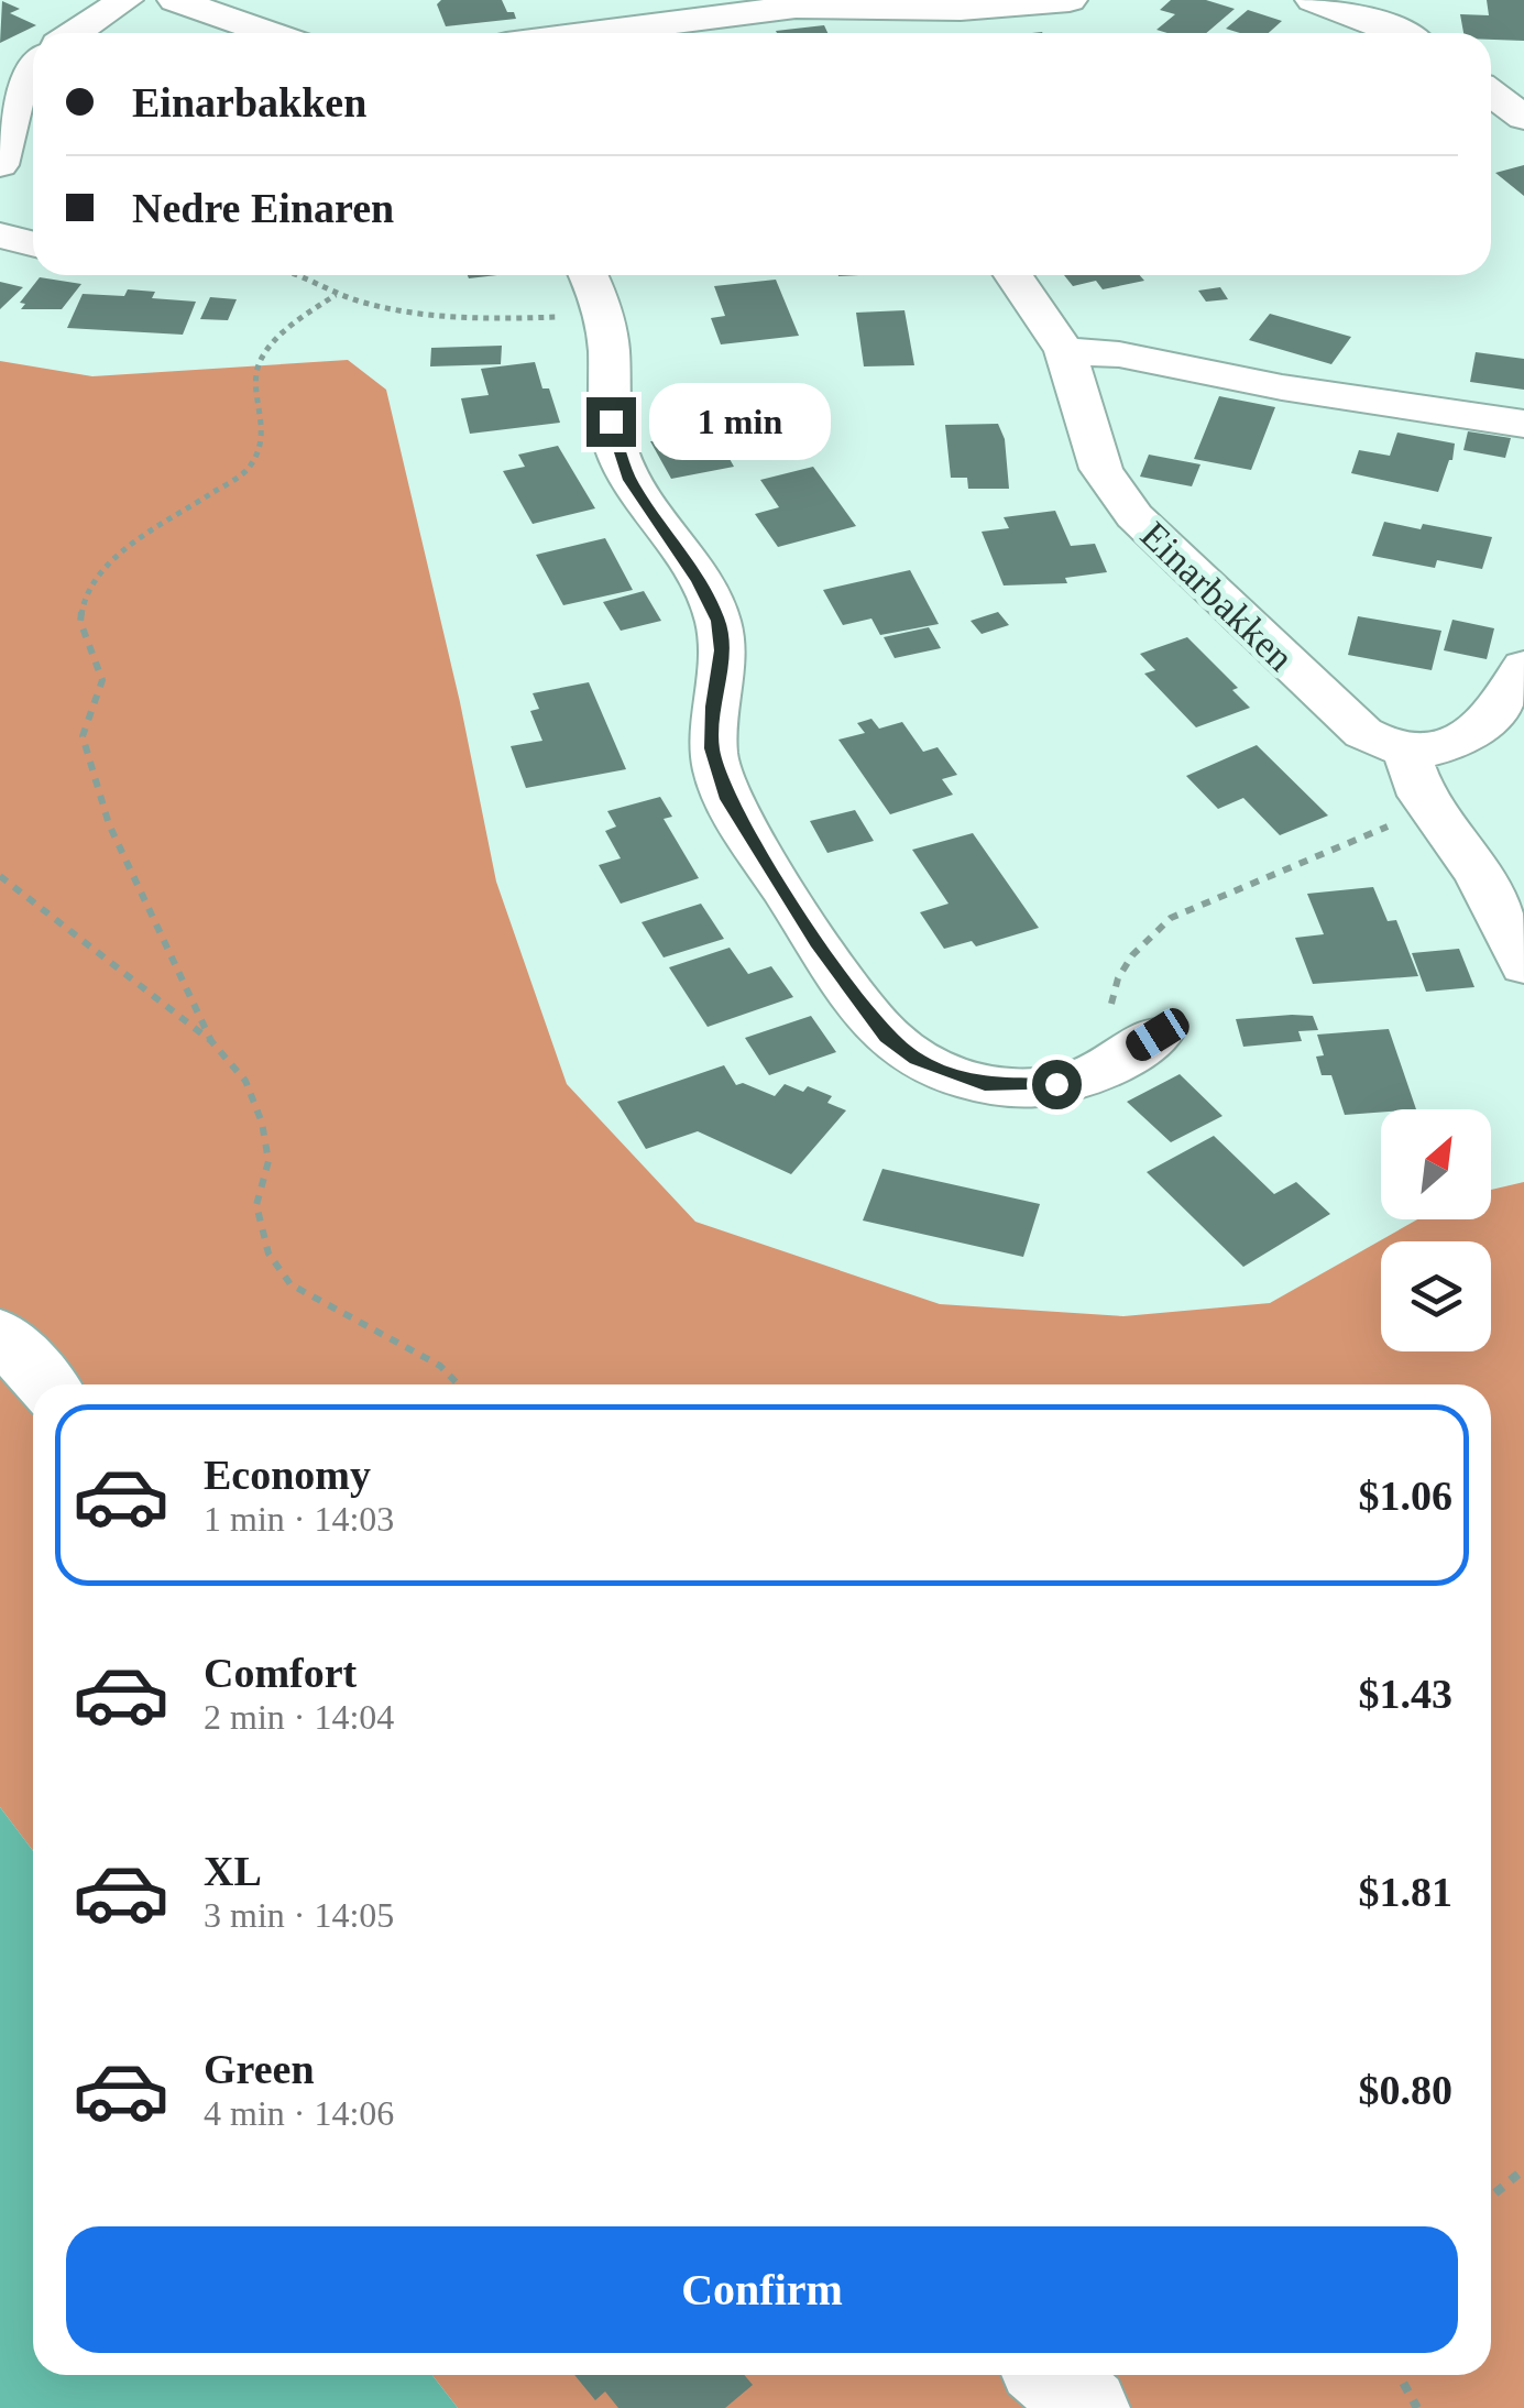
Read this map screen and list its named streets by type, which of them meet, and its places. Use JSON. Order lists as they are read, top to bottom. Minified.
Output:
{"streets":{"street":["Einarbakken"]},"north":"top right","page":{"banner":["Einarbakken","Nedre Einaren"],"bubble":"1 min","list":[{"name":"Economy","note":"1 min · 14:03","value":"$1.06"},{"name":"Comfort","note":"2 min · 14:04","value":"$1.43"},{"name":"XL","note":"3 min · 14:05","value":"$1.81"},{"name":"Green","note":"4 min · 14:06","value":"$0.80"}],"buttons":"Confirm"}}
